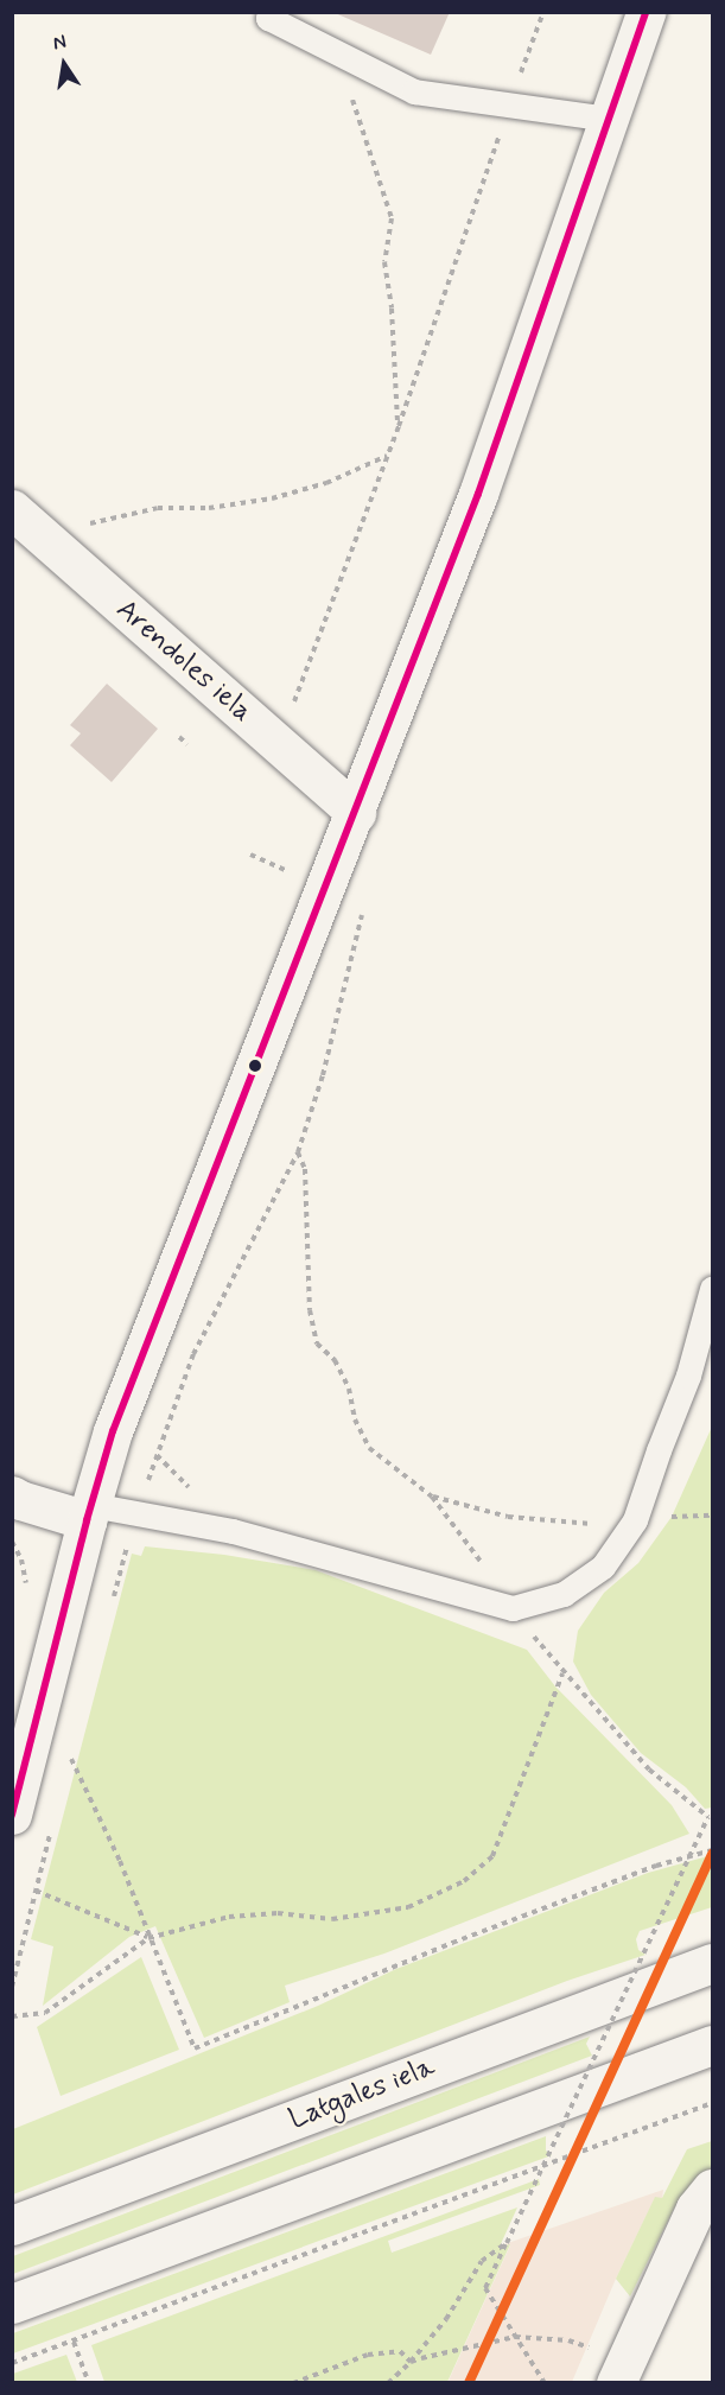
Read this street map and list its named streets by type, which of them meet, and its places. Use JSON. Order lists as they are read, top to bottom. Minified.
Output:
{"streets":{"street":["Arendoles iela","Latgales iela"]},"north":"top"}
